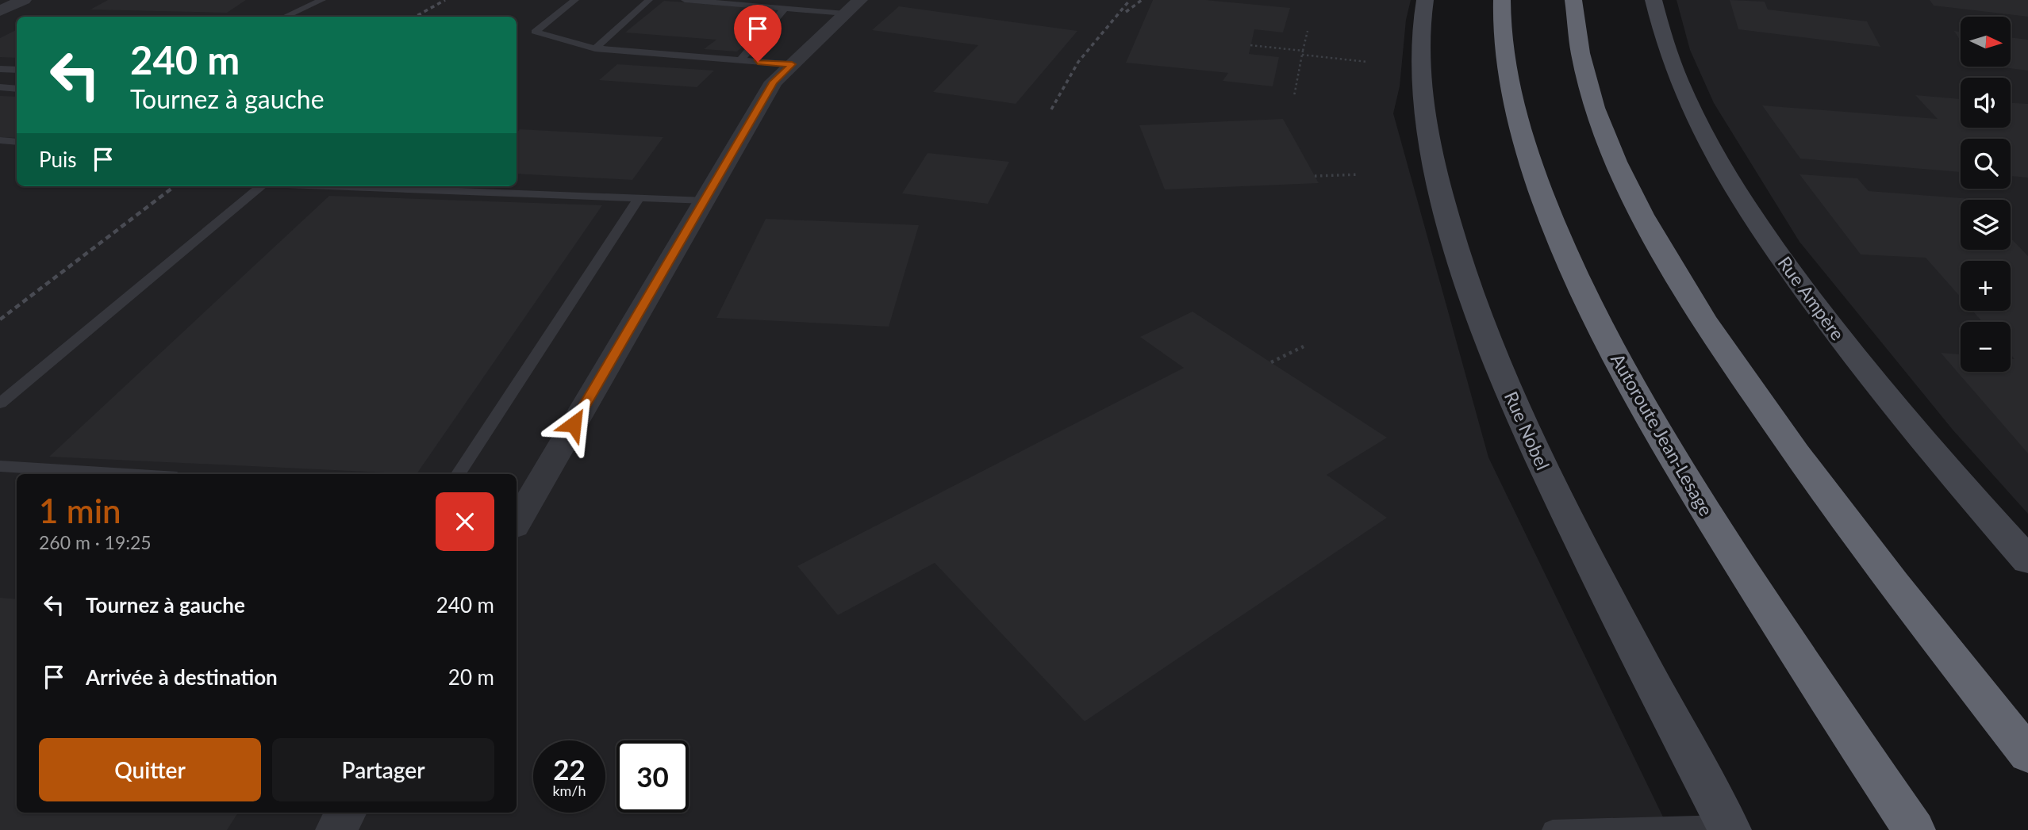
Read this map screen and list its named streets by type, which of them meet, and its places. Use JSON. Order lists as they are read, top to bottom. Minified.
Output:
{"streets":{"highway":["Autoroute Jean-Lesage"],"street":["Rue Ampère","Rue Nobel"]},"north":"right","page":{"map_buttons":["+","−"],"turn":["240 m","Tournez à gauche"],"then":"Puis","heading":["1 min","260 m · 19:25"],"list":[{"name":"Tournez à gauche","value":"240 m"},{"name":"Arrivée à destination","value":"20 m"}],"buttons":["Quitter","Partager"],"speed":"22 km/h","limit":"30"}}
